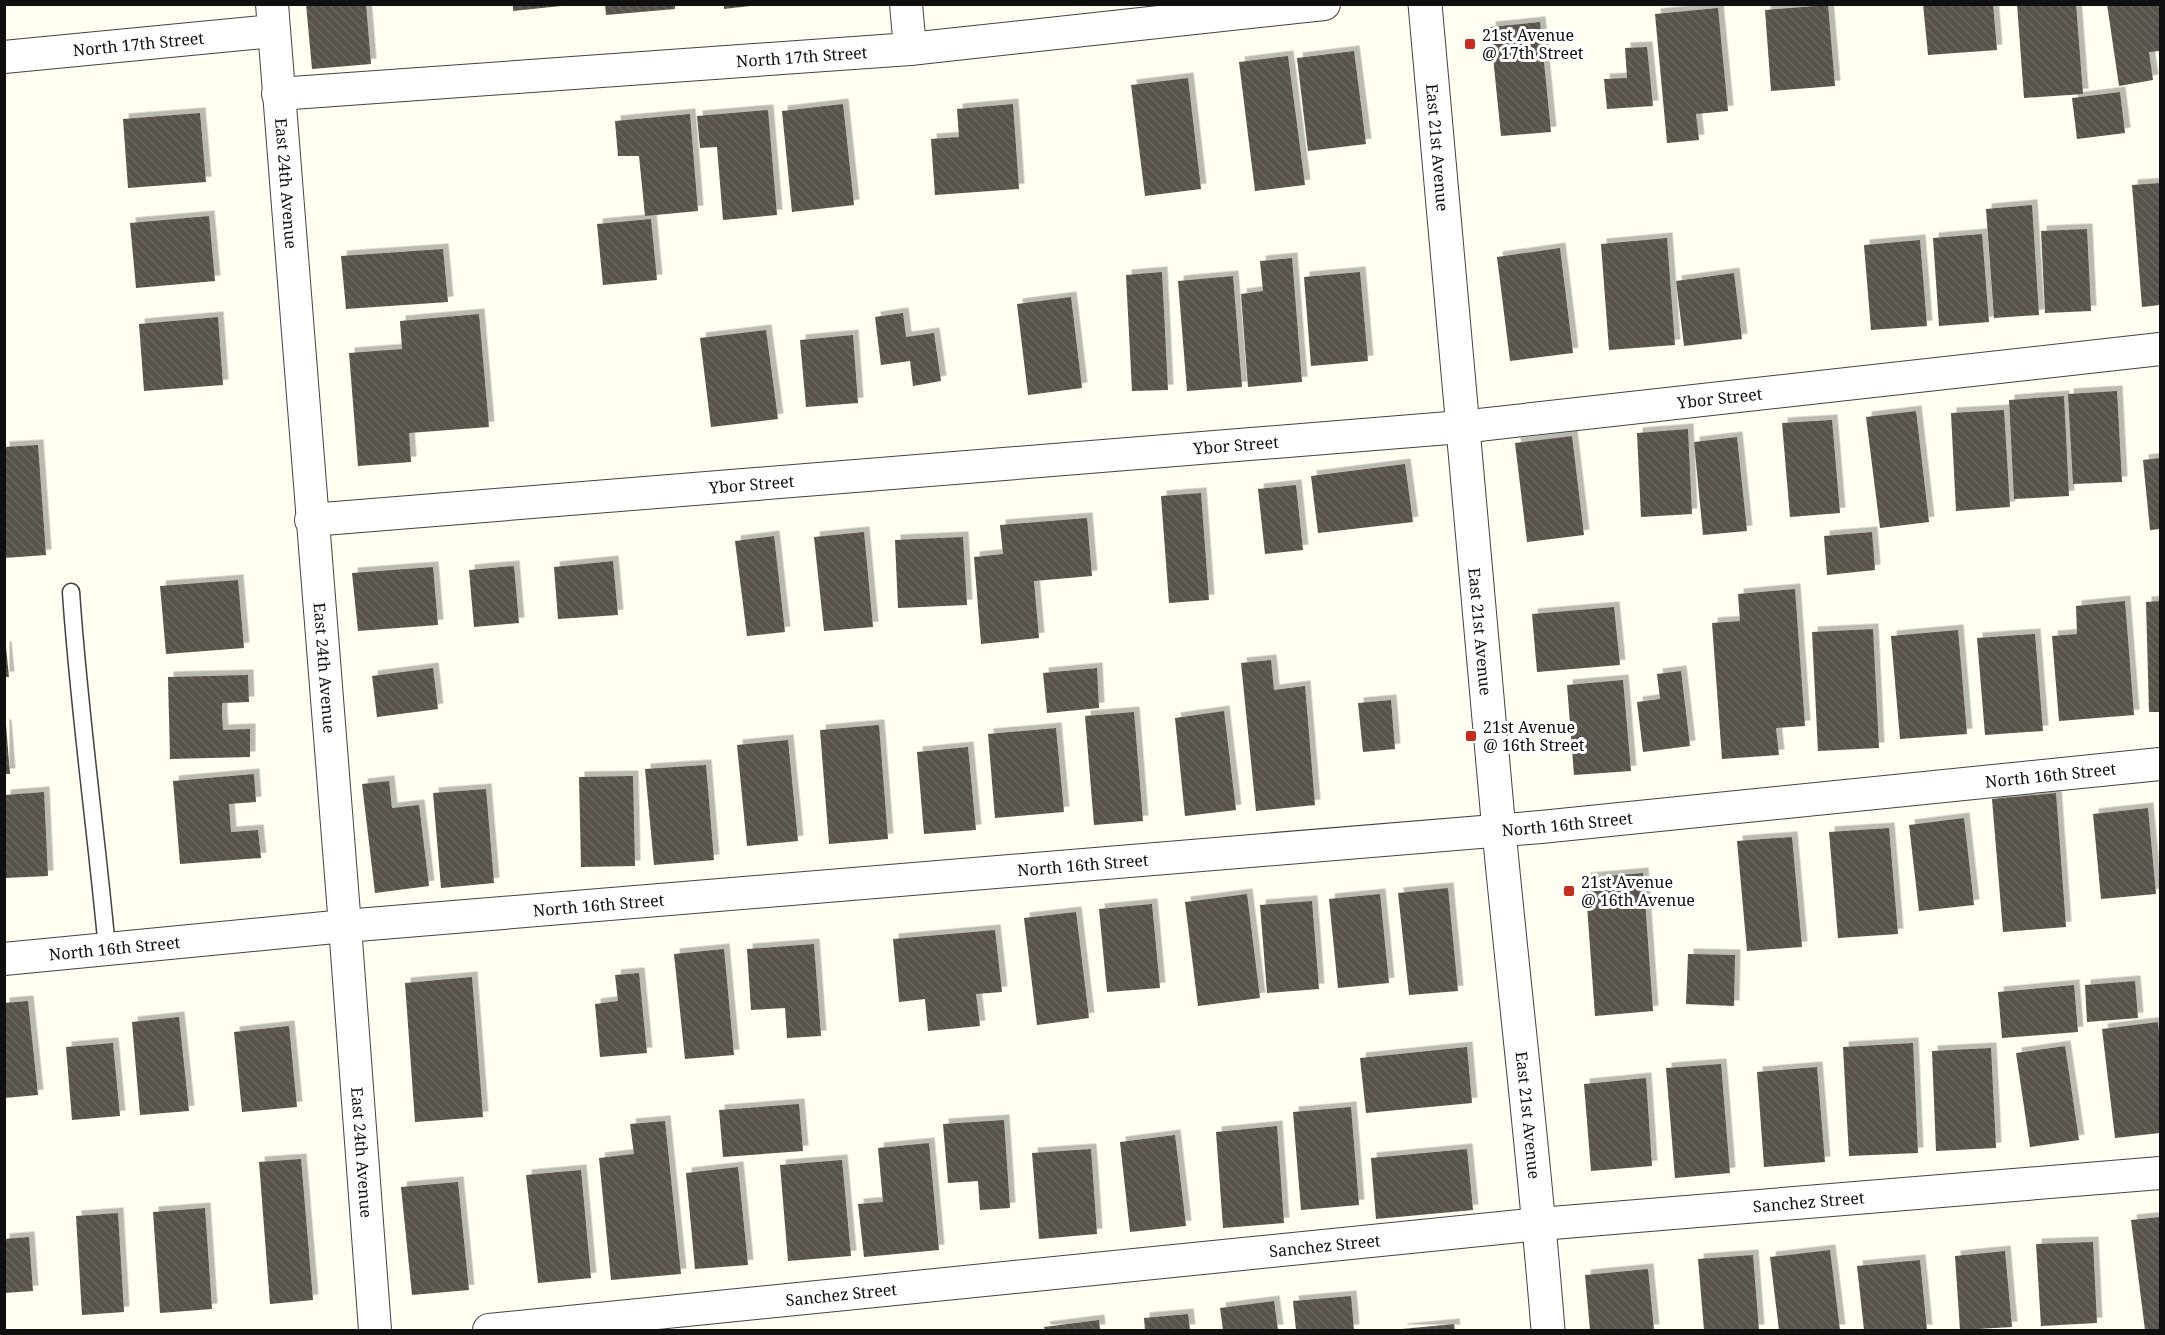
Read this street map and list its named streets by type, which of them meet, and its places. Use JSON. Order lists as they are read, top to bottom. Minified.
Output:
{"streets":{"street":["North 17th Street","East 21st Avenue","East 24th Avenue","Ybor Street","North 16th Street","Sanchez Street"]},"crossings":[["North 17th Street","East 24th Avenue"],["East 21st Avenue","Ybor Street"],["East 21st Avenue","North 16th Street"],["East 21st Avenue","Sanchez Street"],["East 24th Avenue","Ybor Street"],["East 24th Avenue","North 16th Street"]],"places":{"transit":["21st Avenue @ 17th Street","21st Avenue @ 16th Street","21st Avenue @ 16th Avenue"]}}
